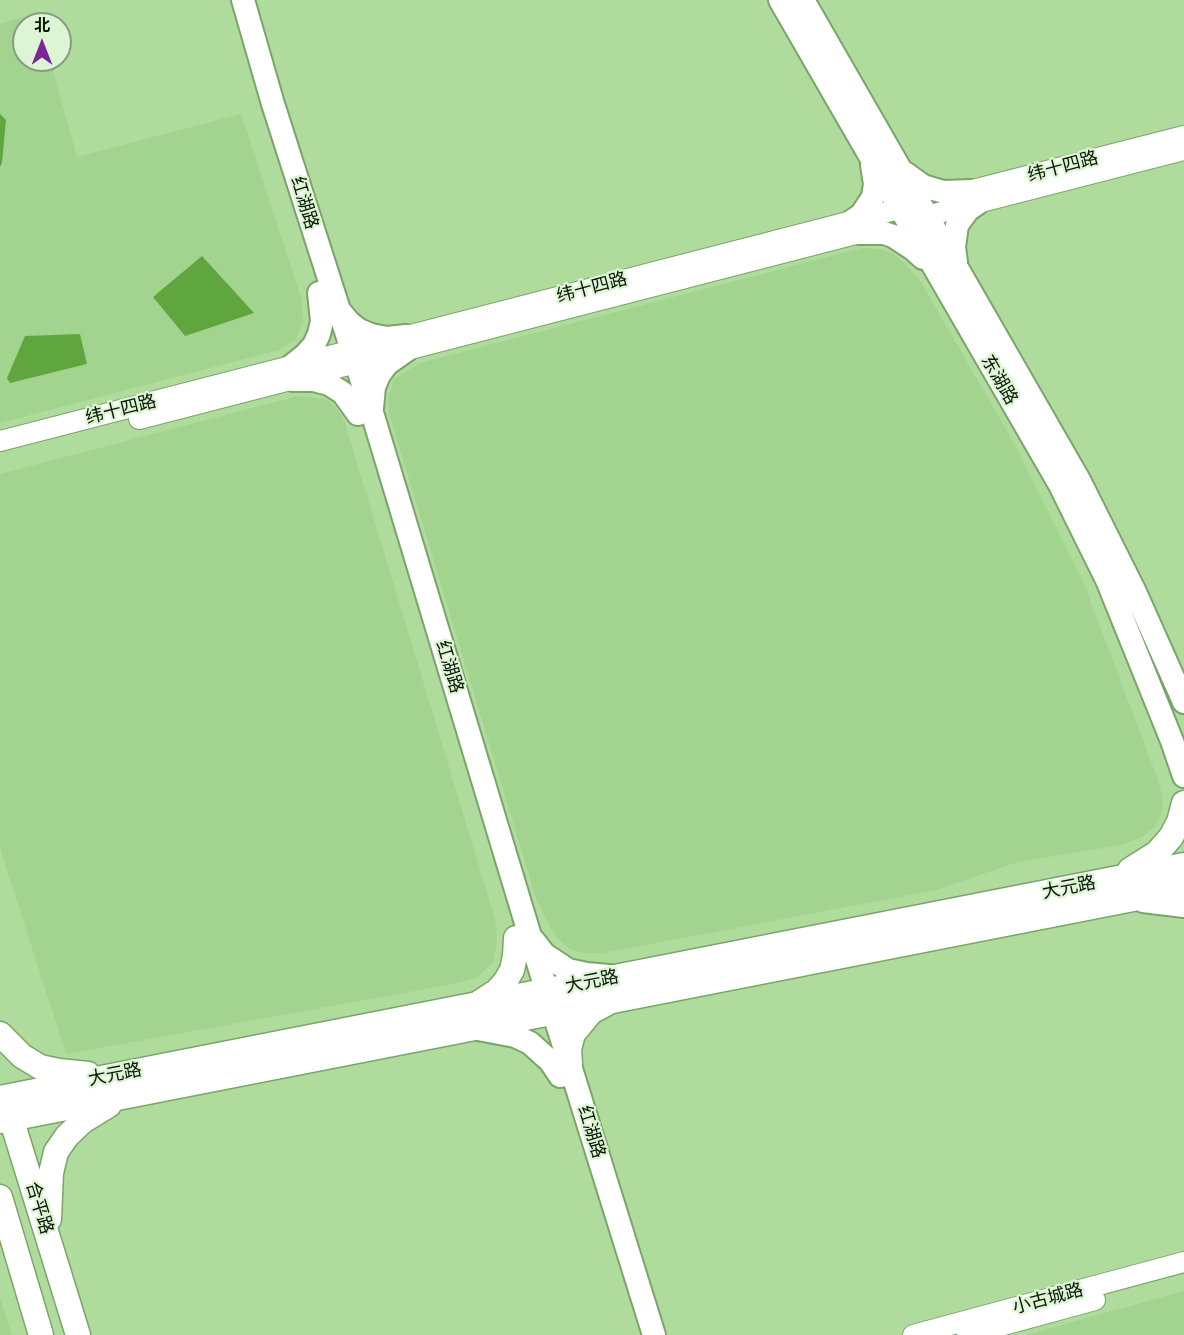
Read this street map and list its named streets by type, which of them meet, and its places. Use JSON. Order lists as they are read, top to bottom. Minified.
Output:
{"streets":{"main road":["红湖路","东湖路","大元路","合平路"],"street":["纬十四路","小古城路"]},"crossings":[["纬十四路","红湖路"],["纬十四路","东湖路"],["红湖路","大元路"],["大元路","合平路"]],"north":"top"}
